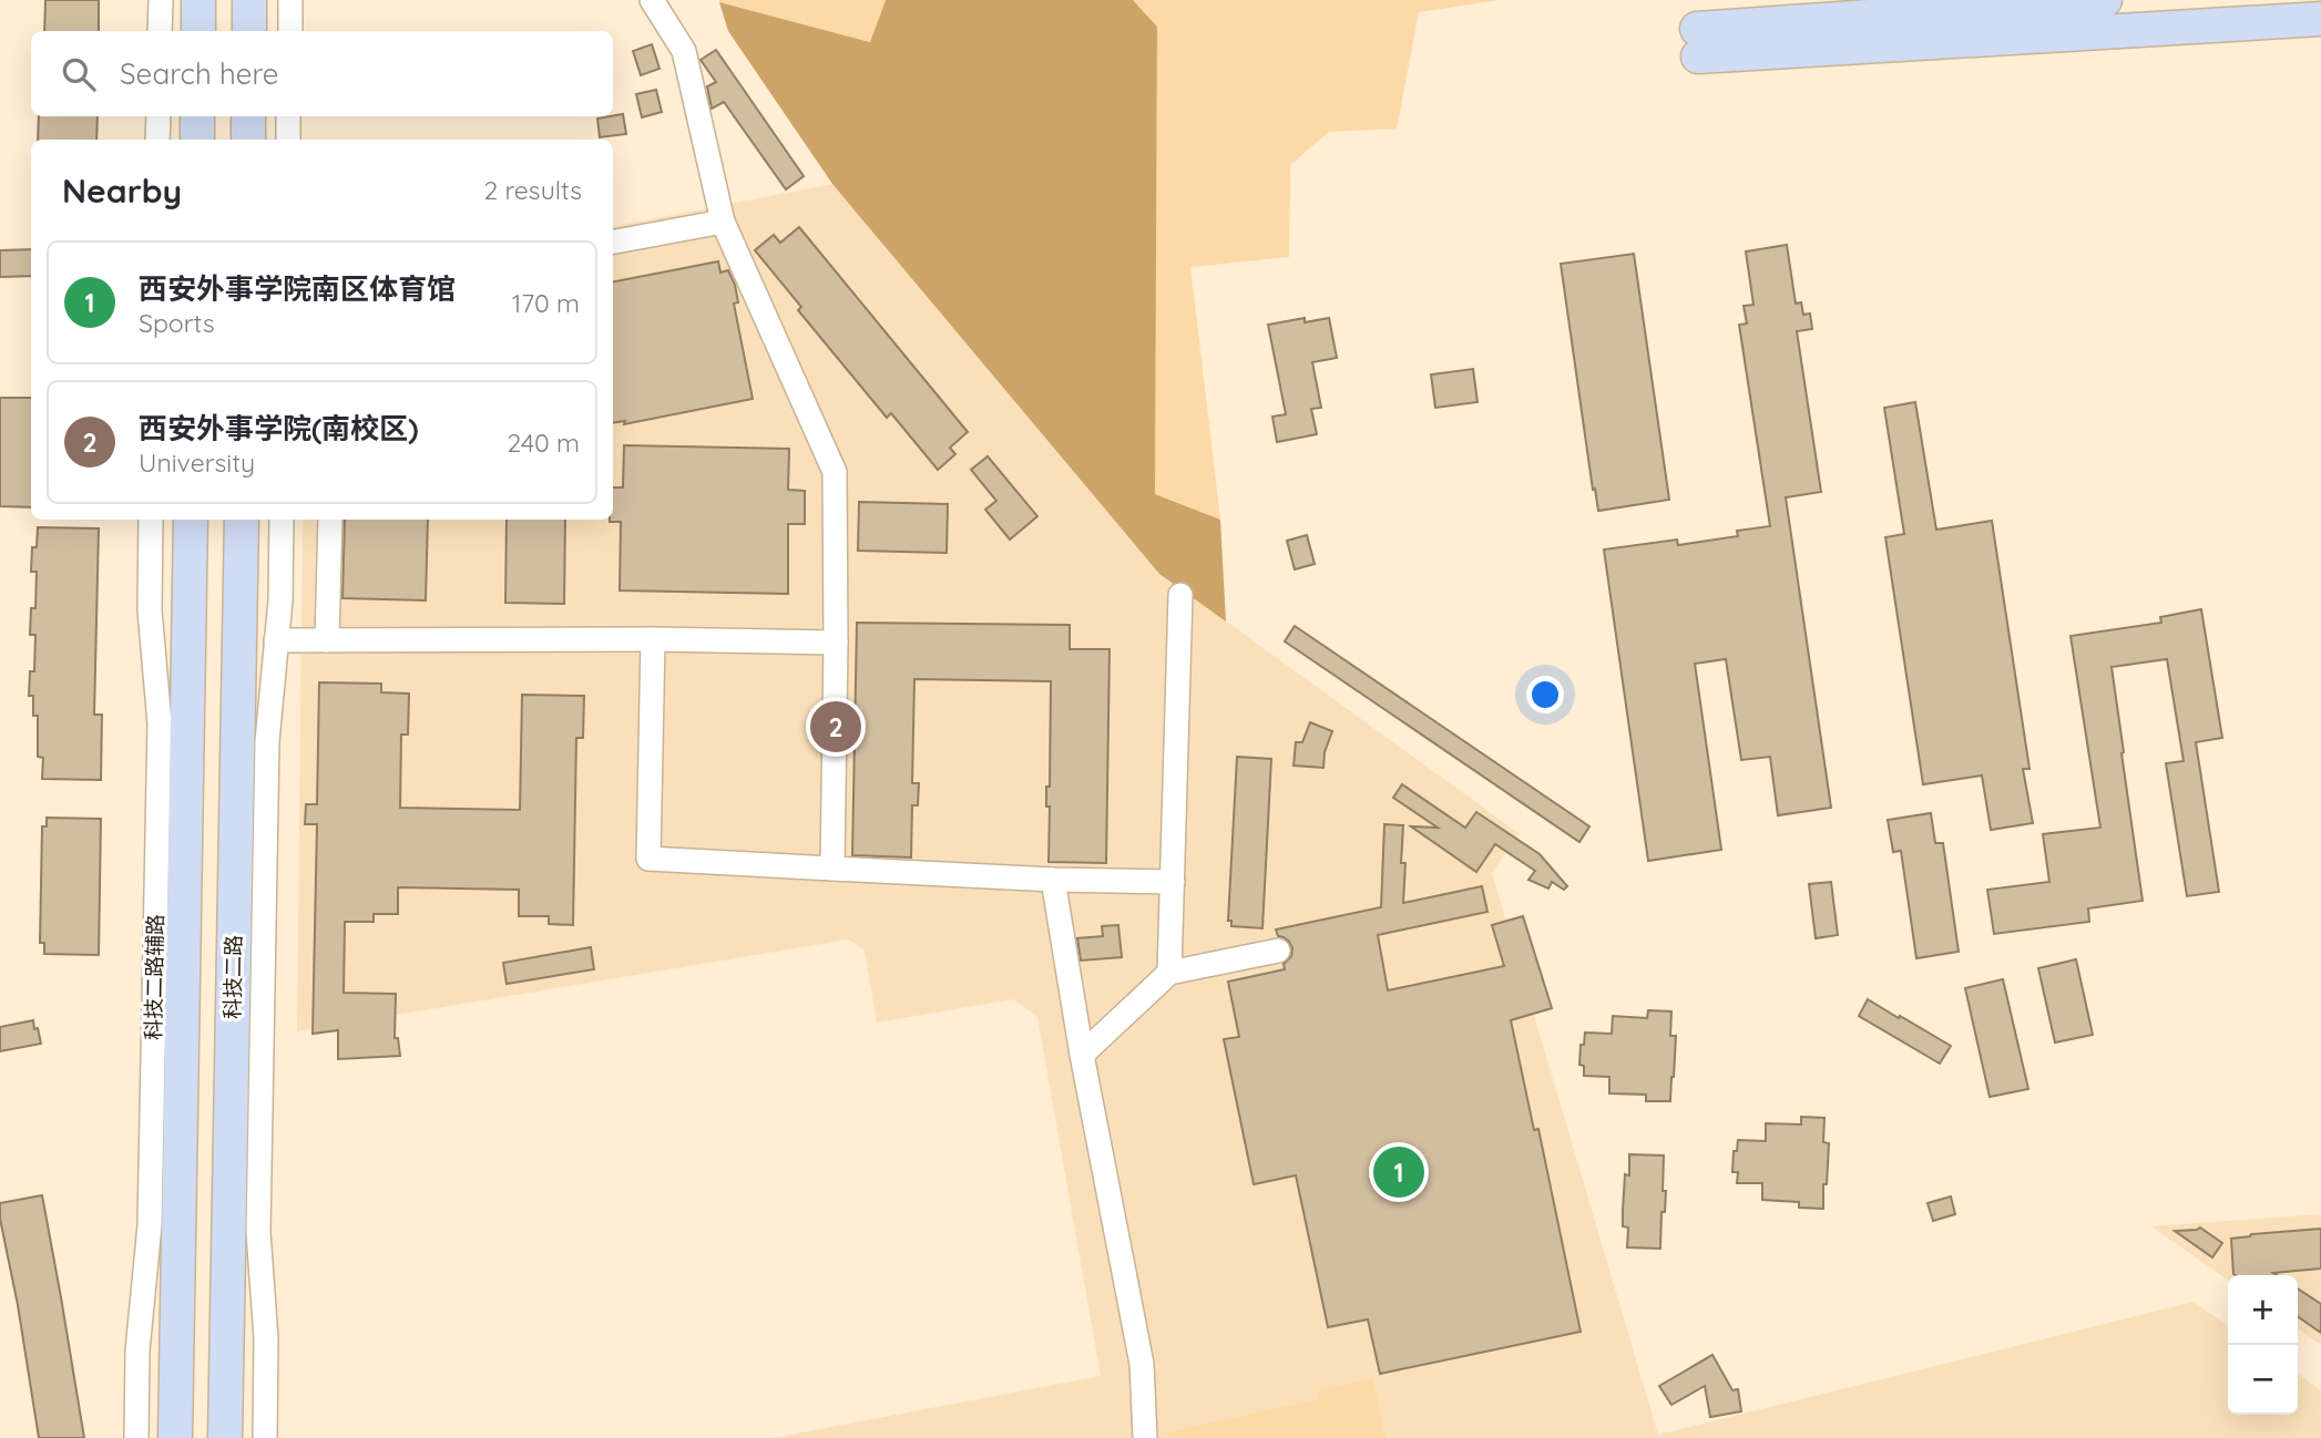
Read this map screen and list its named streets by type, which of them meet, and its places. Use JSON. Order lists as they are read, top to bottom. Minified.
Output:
{"streets":{"main road":["科技二路"],"street":["科技二路辅路"]},"page":{"search":"Search here","heading":["Nearby","2 results"],"list":[{"mark":"1","name":"西安外事学院南区体育馆","note":"Sports","value":"170 m"},{"mark":"2","name":"西安外事学院(南校区)","note":"University","value":"240 m"}],"pins":["2","1"],"map_buttons":["+","−"]}}
